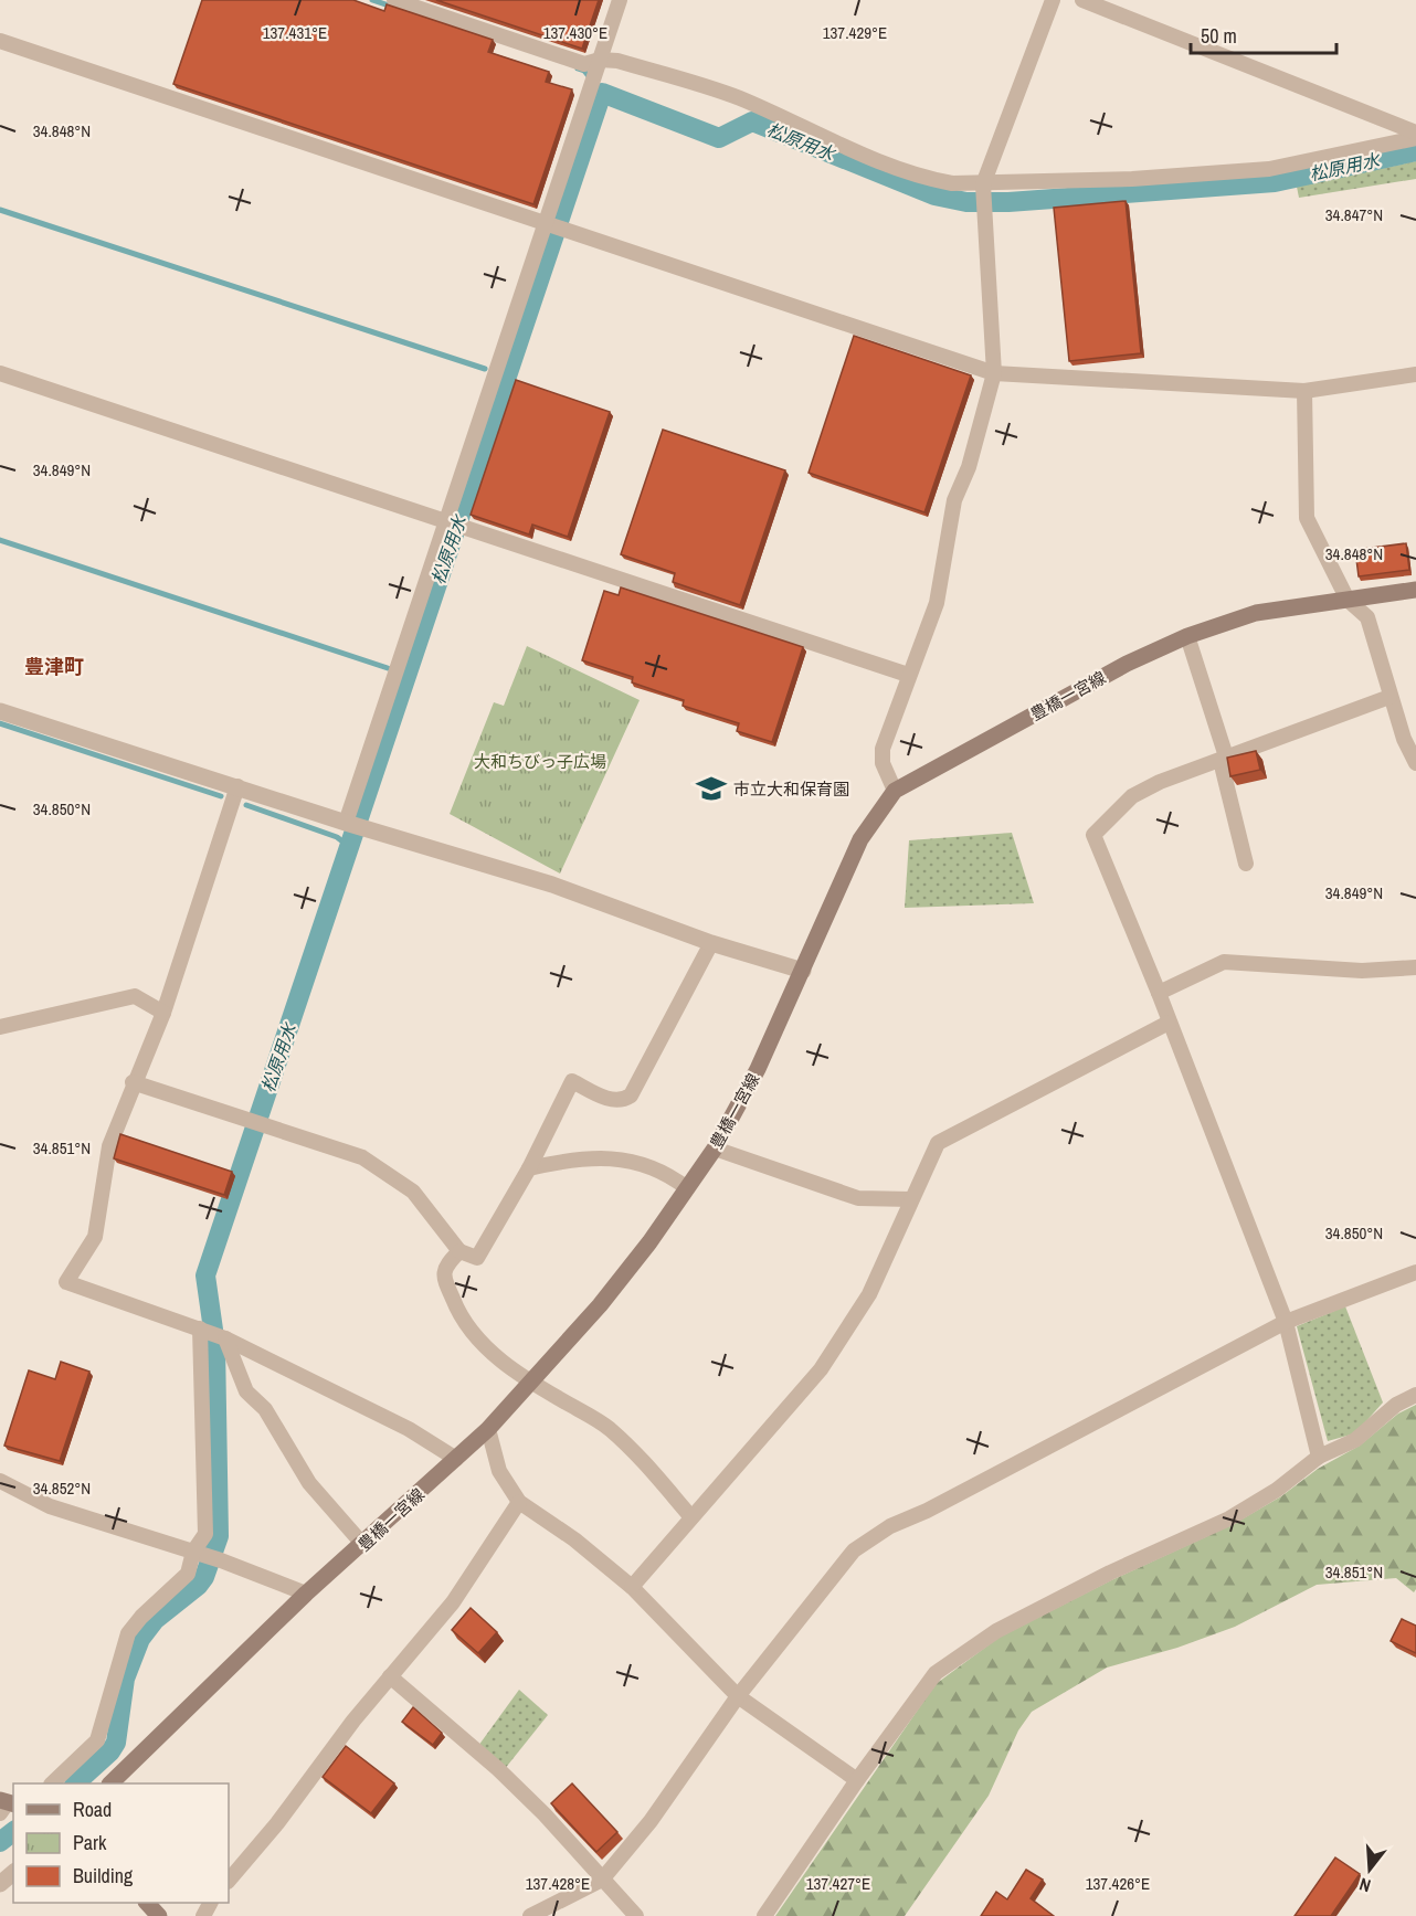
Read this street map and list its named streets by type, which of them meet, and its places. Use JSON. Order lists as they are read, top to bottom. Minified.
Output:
{"streets":{"main road":["豊橋一宮線"]},"districts":["豊津町"],"water":["松原用水"],"parks":["大和ちびっ子広場"],"places":{"school or university":["市立大和保育園"]},"legend":["Road","Park","Building"],"scale_bar":"50 m","north":"bottom","coordinates":["137.431°E","137.430°E","137.429°E","34.848°N","34.847°N","34.849°N","34.850°N","34.851°N","34.852°N","137.428°E","137.427°E","137.426°E"]}
